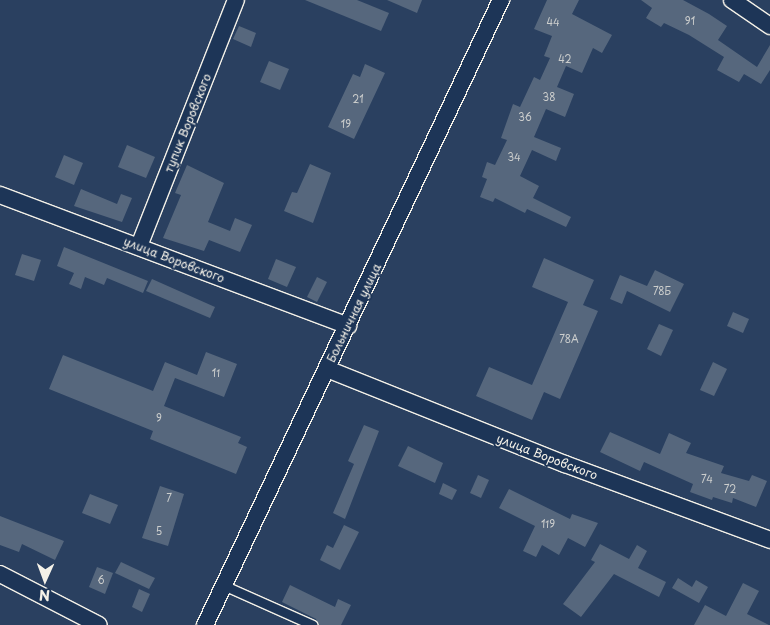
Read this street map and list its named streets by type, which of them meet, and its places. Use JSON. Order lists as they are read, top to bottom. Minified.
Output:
{"streets":{"street":["тупик Воровского","улица Воровского","Больничная улица"]},"crossings":[["тупик Воровского","улица Воровского"],["улица Воровского","Больничная улица"]],"house_numbers":["91","44","42","38","21","36","19","34","78Б","78А","11","9","74","72","7","119","5","6"],"north":"bottom"}
